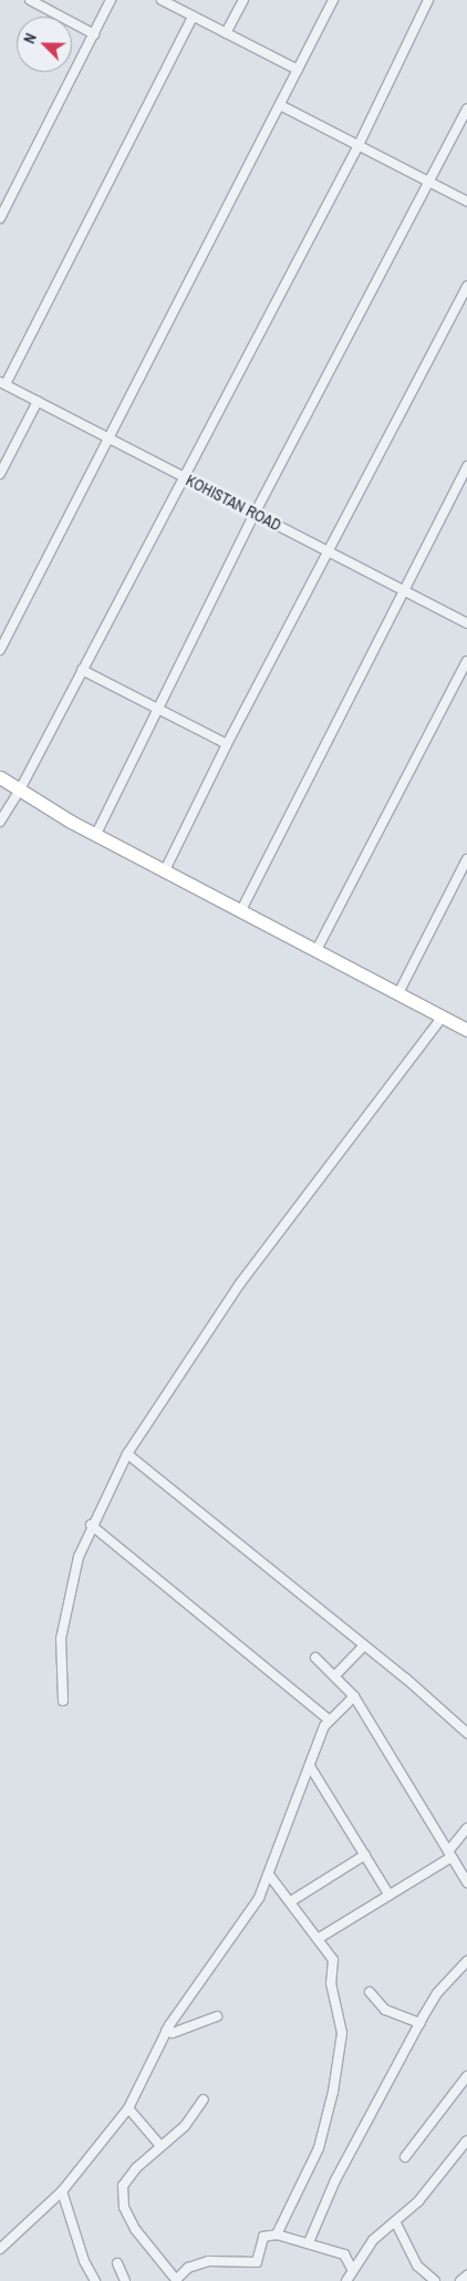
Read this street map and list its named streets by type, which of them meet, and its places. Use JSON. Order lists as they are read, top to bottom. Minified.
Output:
{"streets":{"street":["KOHISTAN ROAD"]},"north":"top left"}
